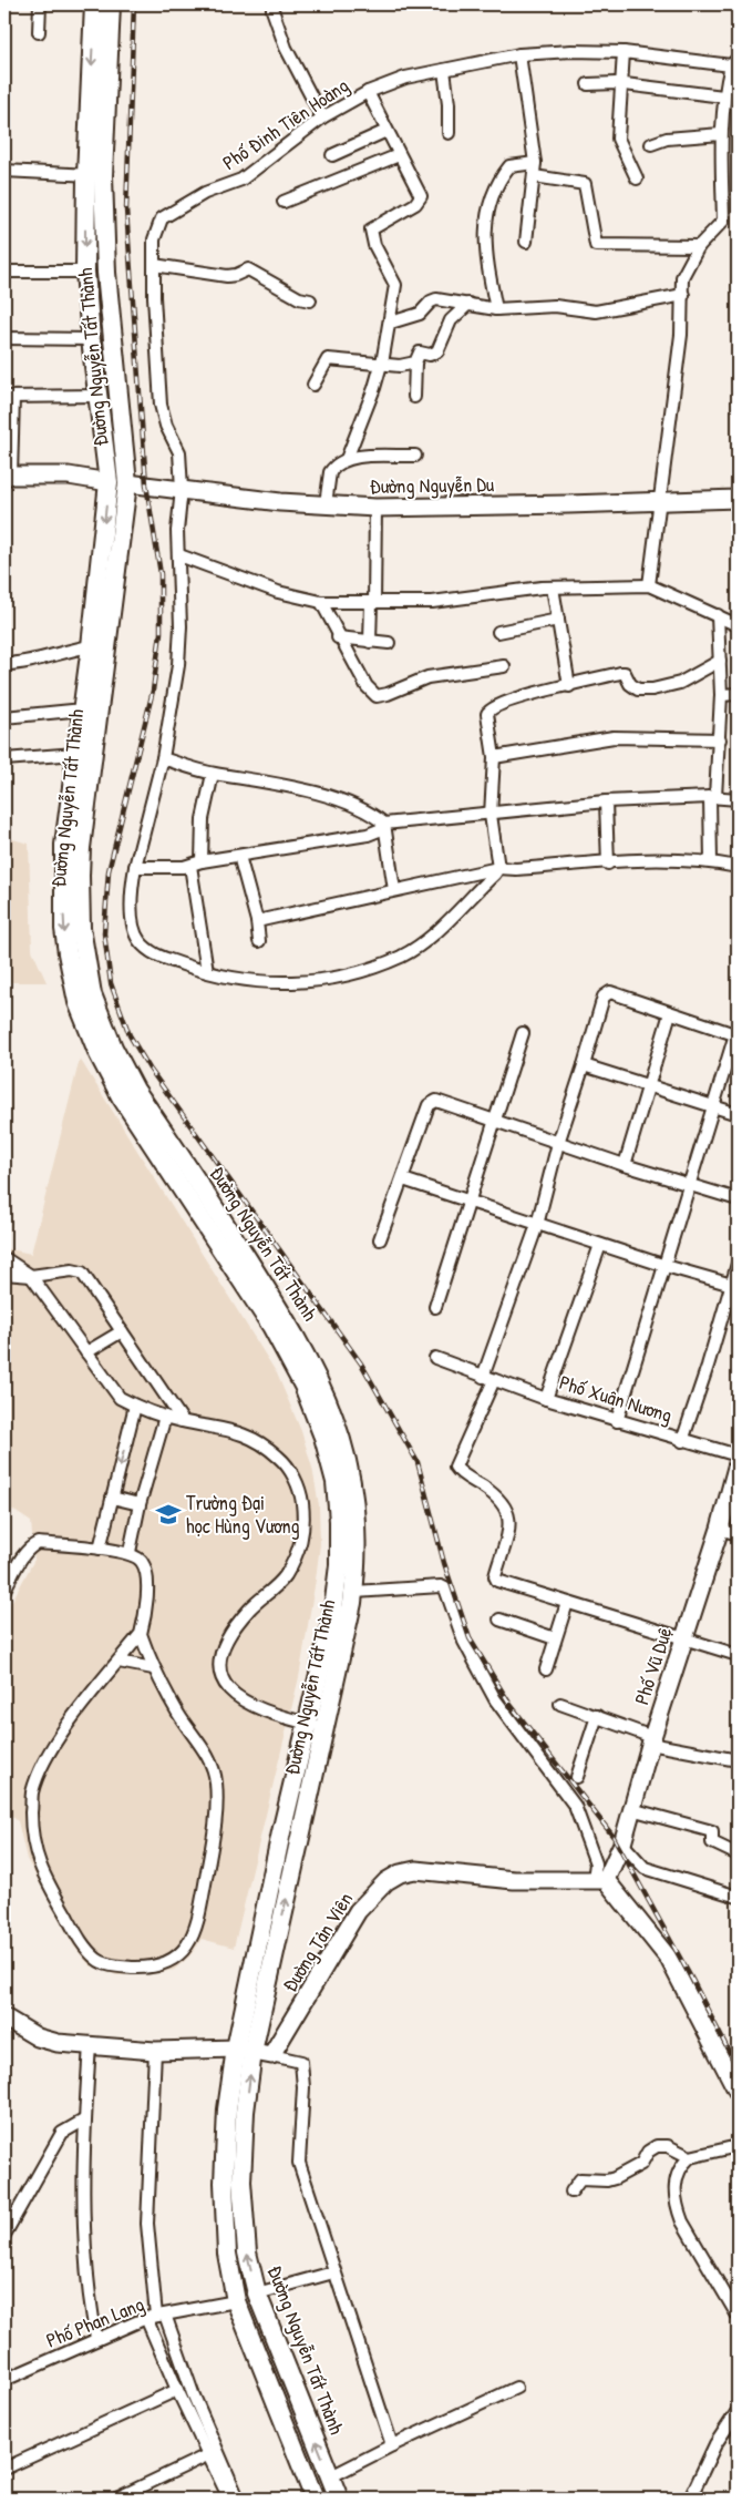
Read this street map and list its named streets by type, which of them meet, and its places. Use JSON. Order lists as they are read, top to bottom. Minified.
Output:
{"streets":{"main road":["Đường Nguyễn Tất Thành"],"street":["Phố Đinh Tiên Hoàng","Đường Nguyễn Du","Phố Xuân Nương","Phố Vũ Duệ","Đường Tản Viên","Phố Phan Lang"]},"crossings":[["Phố Đinh Tiên Hoàng","Đường Nguyễn Du"],["Đường Nguyễn Tất Thành","Đường Nguyễn Du"],["Đường Nguyễn Tất Thành","Phố Phan Lang"],["Phố Xuân Nương","Phố Vũ Duệ"],["Phố Vũ Duệ","Đường Tản Viên"]],"places":{"school or university":["Trường Đại học Hùng Vương"]}}
